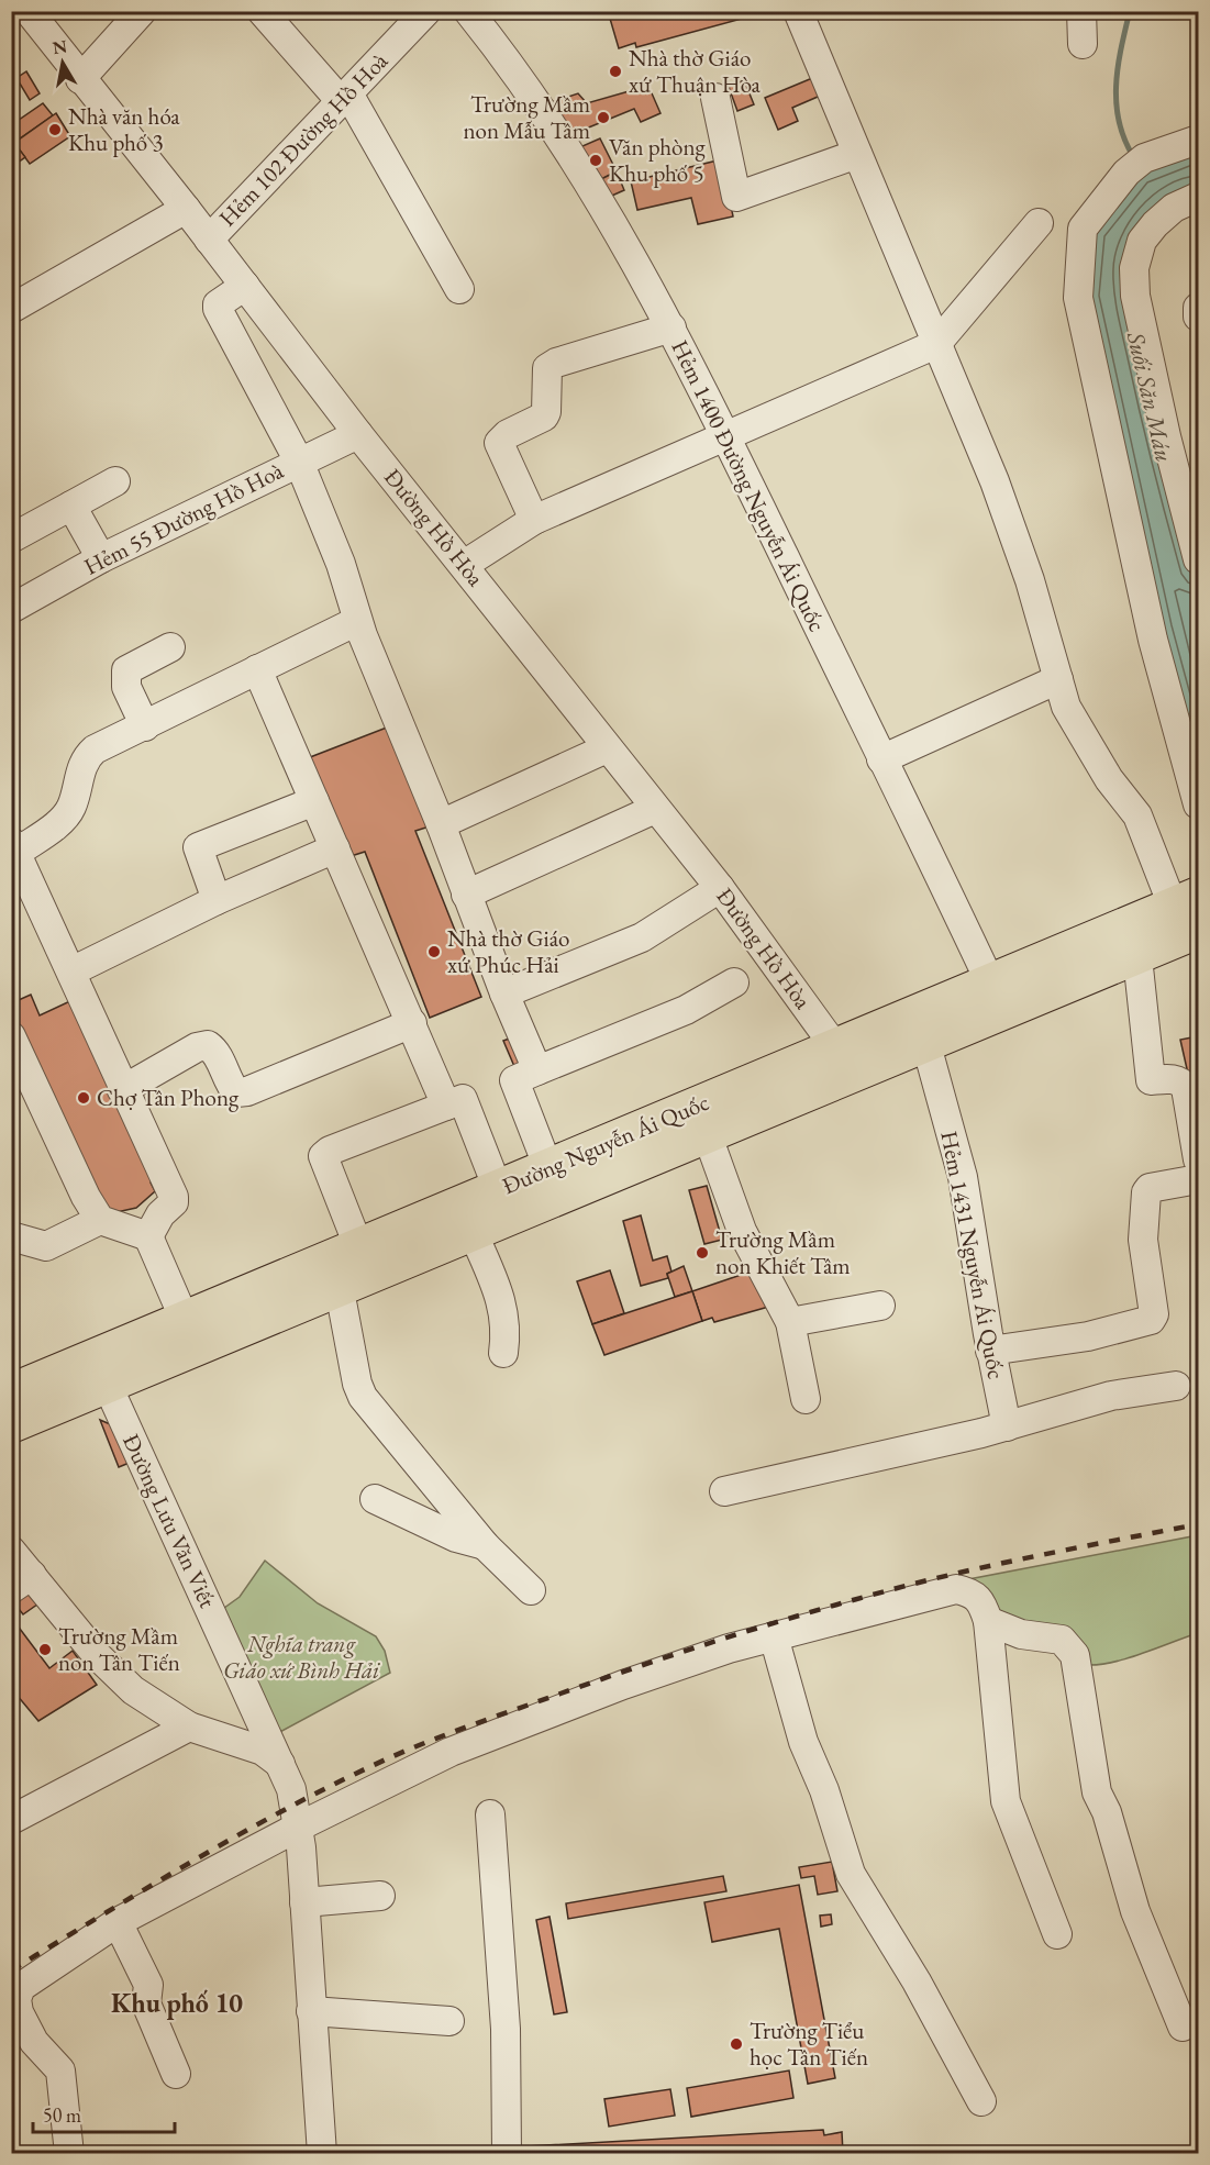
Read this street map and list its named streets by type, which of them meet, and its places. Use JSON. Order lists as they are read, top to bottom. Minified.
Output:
{"streets":{"main road":["Đường Nguyễn Ái Quốc"],"street":["Hẻm 102 Đường Hồ Hoà","Hẻm 1400 Đường Nguyễn Ái Quốc","Hẻm 55 Đường Hồ Hoà","Đường Hồ Hòa","Hẻm 1431 Nguyễn Ái Quốc","Đường Lưu Văn Viết"]},"crossings":[["Hẻm 102 Đường Hồ Hoà","Đường Hồ Hòa"],["Hẻm 1400 Đường Nguyễn Ái Quốc","Đường Nguyễn Ái Quốc"],["Hẻm 55 Đường Hồ Hoà","Đường Hồ Hòa"],["Đường Hồ Hòa","Đường Nguyễn Ái Quốc"],["Đường Nguyễn Ái Quốc","Hẻm 1431 Nguyễn Ái Quốc"],["Đường Nguyễn Ái Quốc","Đường Lưu Văn Viết"]],"districts":["Khu phố 10"],"water":["Suối Săn Máu"],"parks":["Nghĩa trang Giáo xứ Bình Hải"],"places":["Nhà thờ Giáo xứ Thuận Hòa","Trường Mầm non Mẫu Tâm","Nhà văn hóa Khu phố 3","Văn phòng Khu phố 5","Nhà thờ Giáo xứ Phúc Hải","Chợ Tân Phong","Trường Mầm non Khiết Tâm","Trường Mầm non Tân Tiến","Trường Tiểu học Tân Tiến"],"scale_bar":"50 m","north":"top"}
